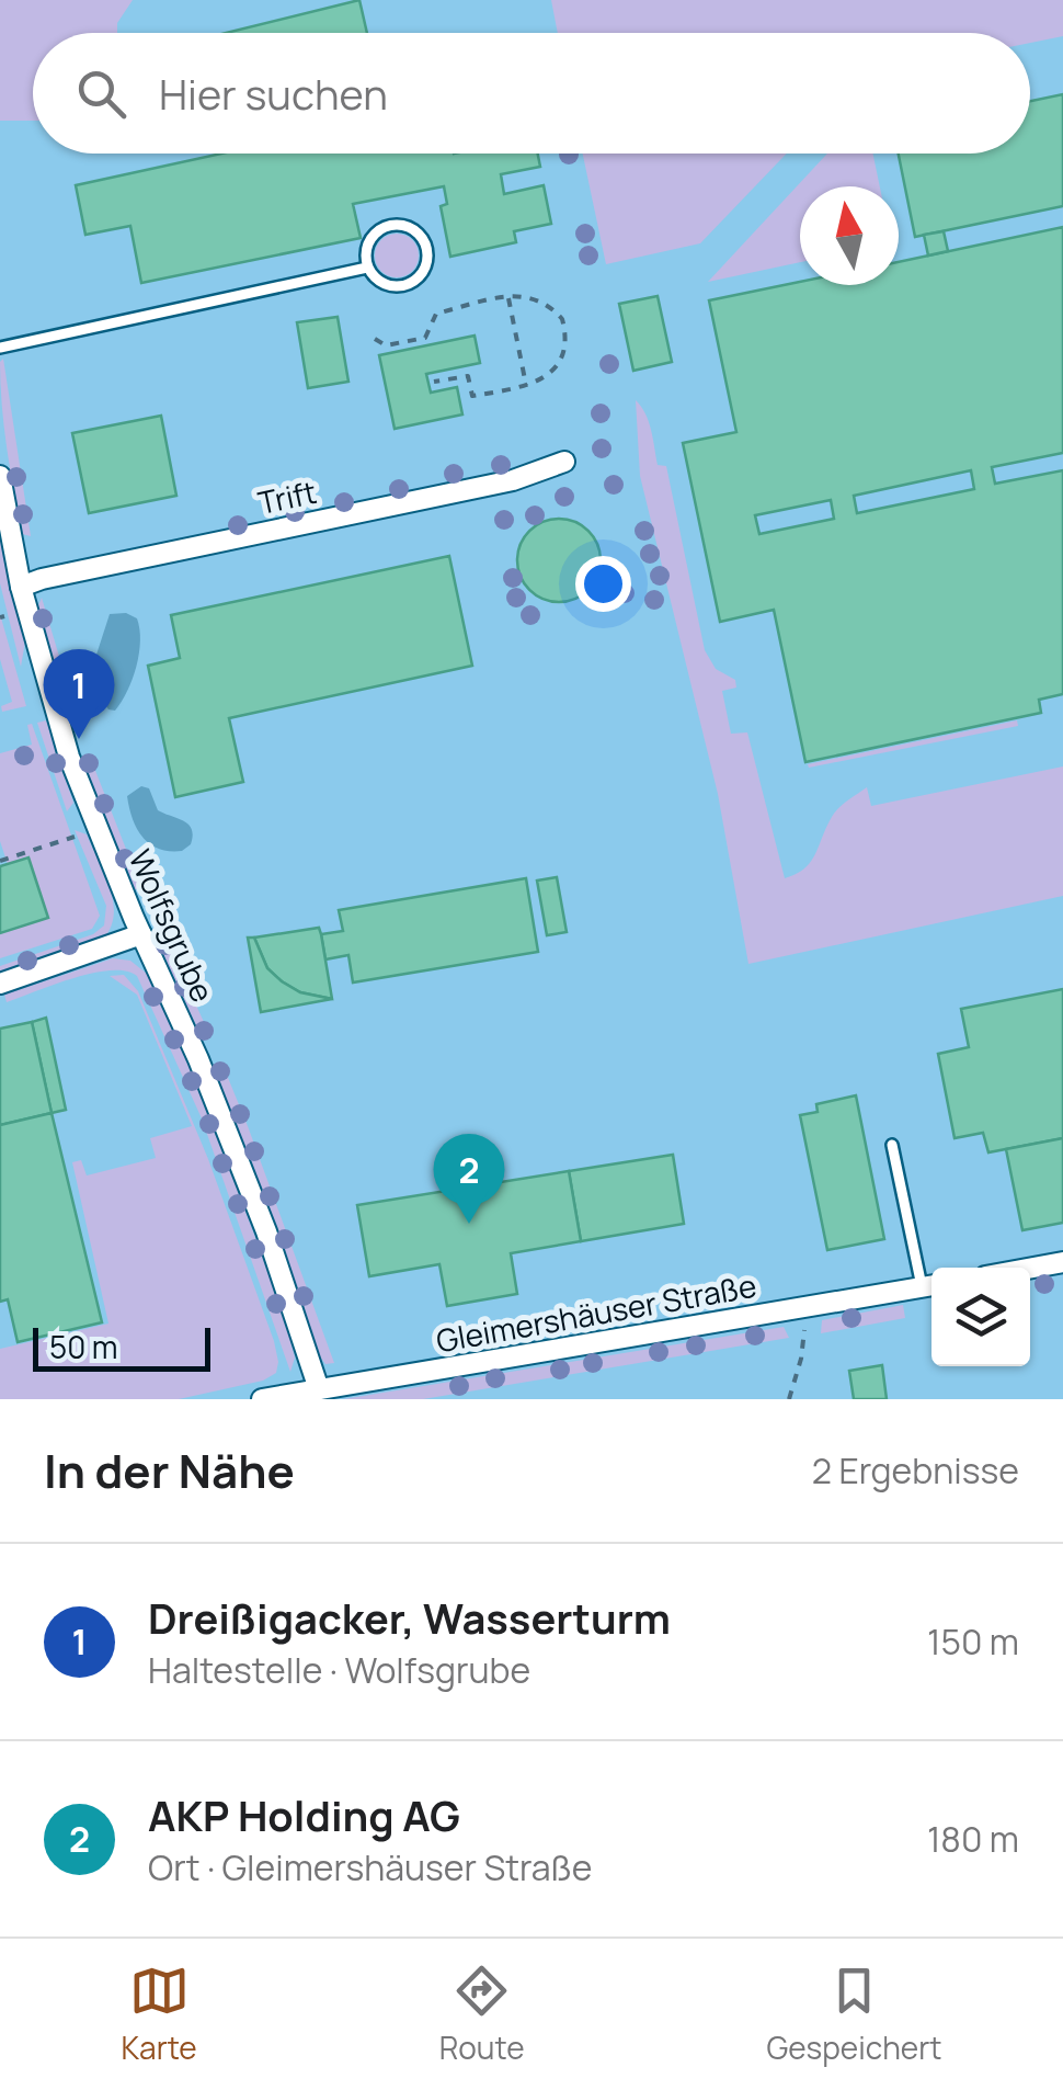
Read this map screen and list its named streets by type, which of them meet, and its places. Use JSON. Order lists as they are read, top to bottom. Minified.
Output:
{"streets":{"street":["Trift","Wolfsgrube","Gleimershäuser Straße"]},"crossings":[["Trift","Wolfsgrube"],["Wolfsgrube","Gleimershäuser Straße"]],"scale_bar":"50 m","north":"top","page":{"search":"Hier suchen","pins":["1","2"],"scale":"50 m","heading":["In der Nähe","2 Ergebnisse"],"list":[{"mark":"1","name":"Dreißigacker, Wasserturm","note":"Haltestelle · Wolfsgrube","value":"150 m"},{"mark":"2","name":"AKP Holding AG","note":"Ort · Gleimershäuser Straße","value":"180 m"}],"nav":["Karte","Route","Gespeichert"]}}
